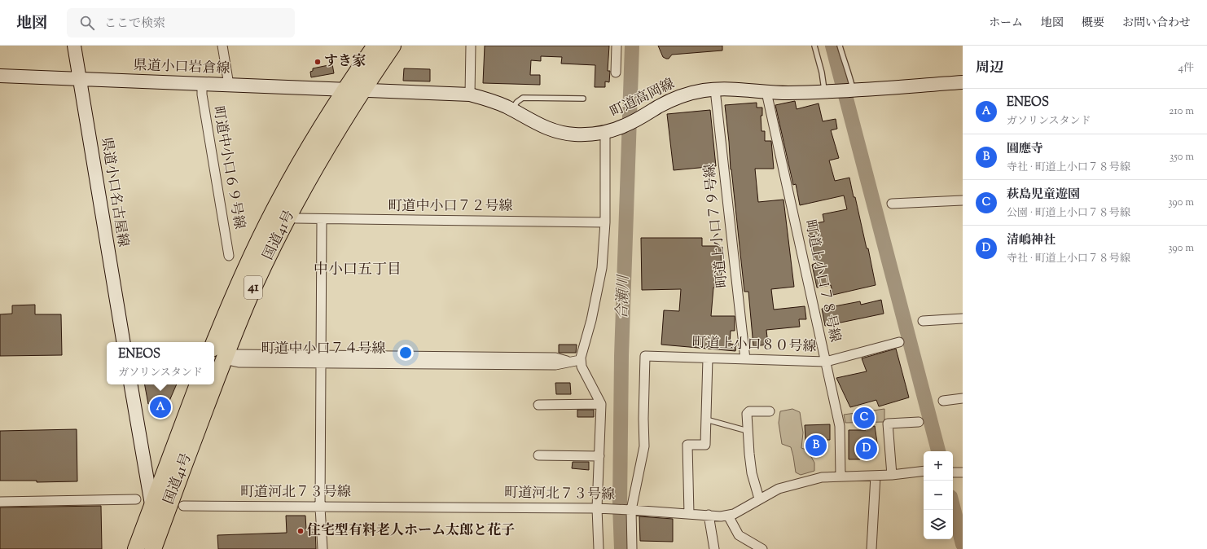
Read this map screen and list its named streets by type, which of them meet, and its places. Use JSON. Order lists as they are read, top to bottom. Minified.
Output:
{"streets":{"highway":["国道41号","41"],"main road":["県道小口岩倉線","町道高岡線","県道小口名古屋線"],"street":["町道中小口６９号線","町道中小口７２号線","町道上小口７９号線","町道上小口７８号線","町道上小口８０号線","町道中小口７４号線","町道河北７３号線"]},"crossings":[["県道小口岩倉線","町道高岡線"],["県道小口岩倉線","町道中小口６９号線"],["県道小口岩倉線","県道小口名古屋線"],["県道小口岩倉線","国道41号"],["町道高岡線","町道上小口７９号線"],["町道高岡線","国道41号"],["町道高岡線","町道上小口７８号線"],["町道上小口７９号線","町道上小口８０号線"],["町道上小口７８号線","町道上小口８０号線"],["町道上小口７８号線","町道河北７３号線"],["町道上小口８０号線","町道河北７３号線"]],"districts":["中小口五丁目"],"water":["合瀬川"],"places":["すき家","住宅型有料老人ホーム太郎と花子"],"page":{"header":"地図","search":"ここで検索","nav":["ホーム","地図","概要","お問い合わせ"],"heading":["周辺","4件"],"list":[{"mark":"A","name":"ENEOS","note":"ガソリンスタンド","value":"210 m"},{"mark":"B","name":"圓應寺","note":"寺社 · 町道上小口７８号線","value":"350 m"},{"mark":"C","name":"萩島児童遊園","note":"公園 · 町道上小口７８号線","value":"390 m"},{"mark":"D","name":"清嶋神社","note":"寺社 · 町道上小口７８号線","value":"390 m"}],"popup":["ENEOS","ガソリンスタンド"],"pins":["A","C","B","D"],"map_buttons":["+","−"]}}
